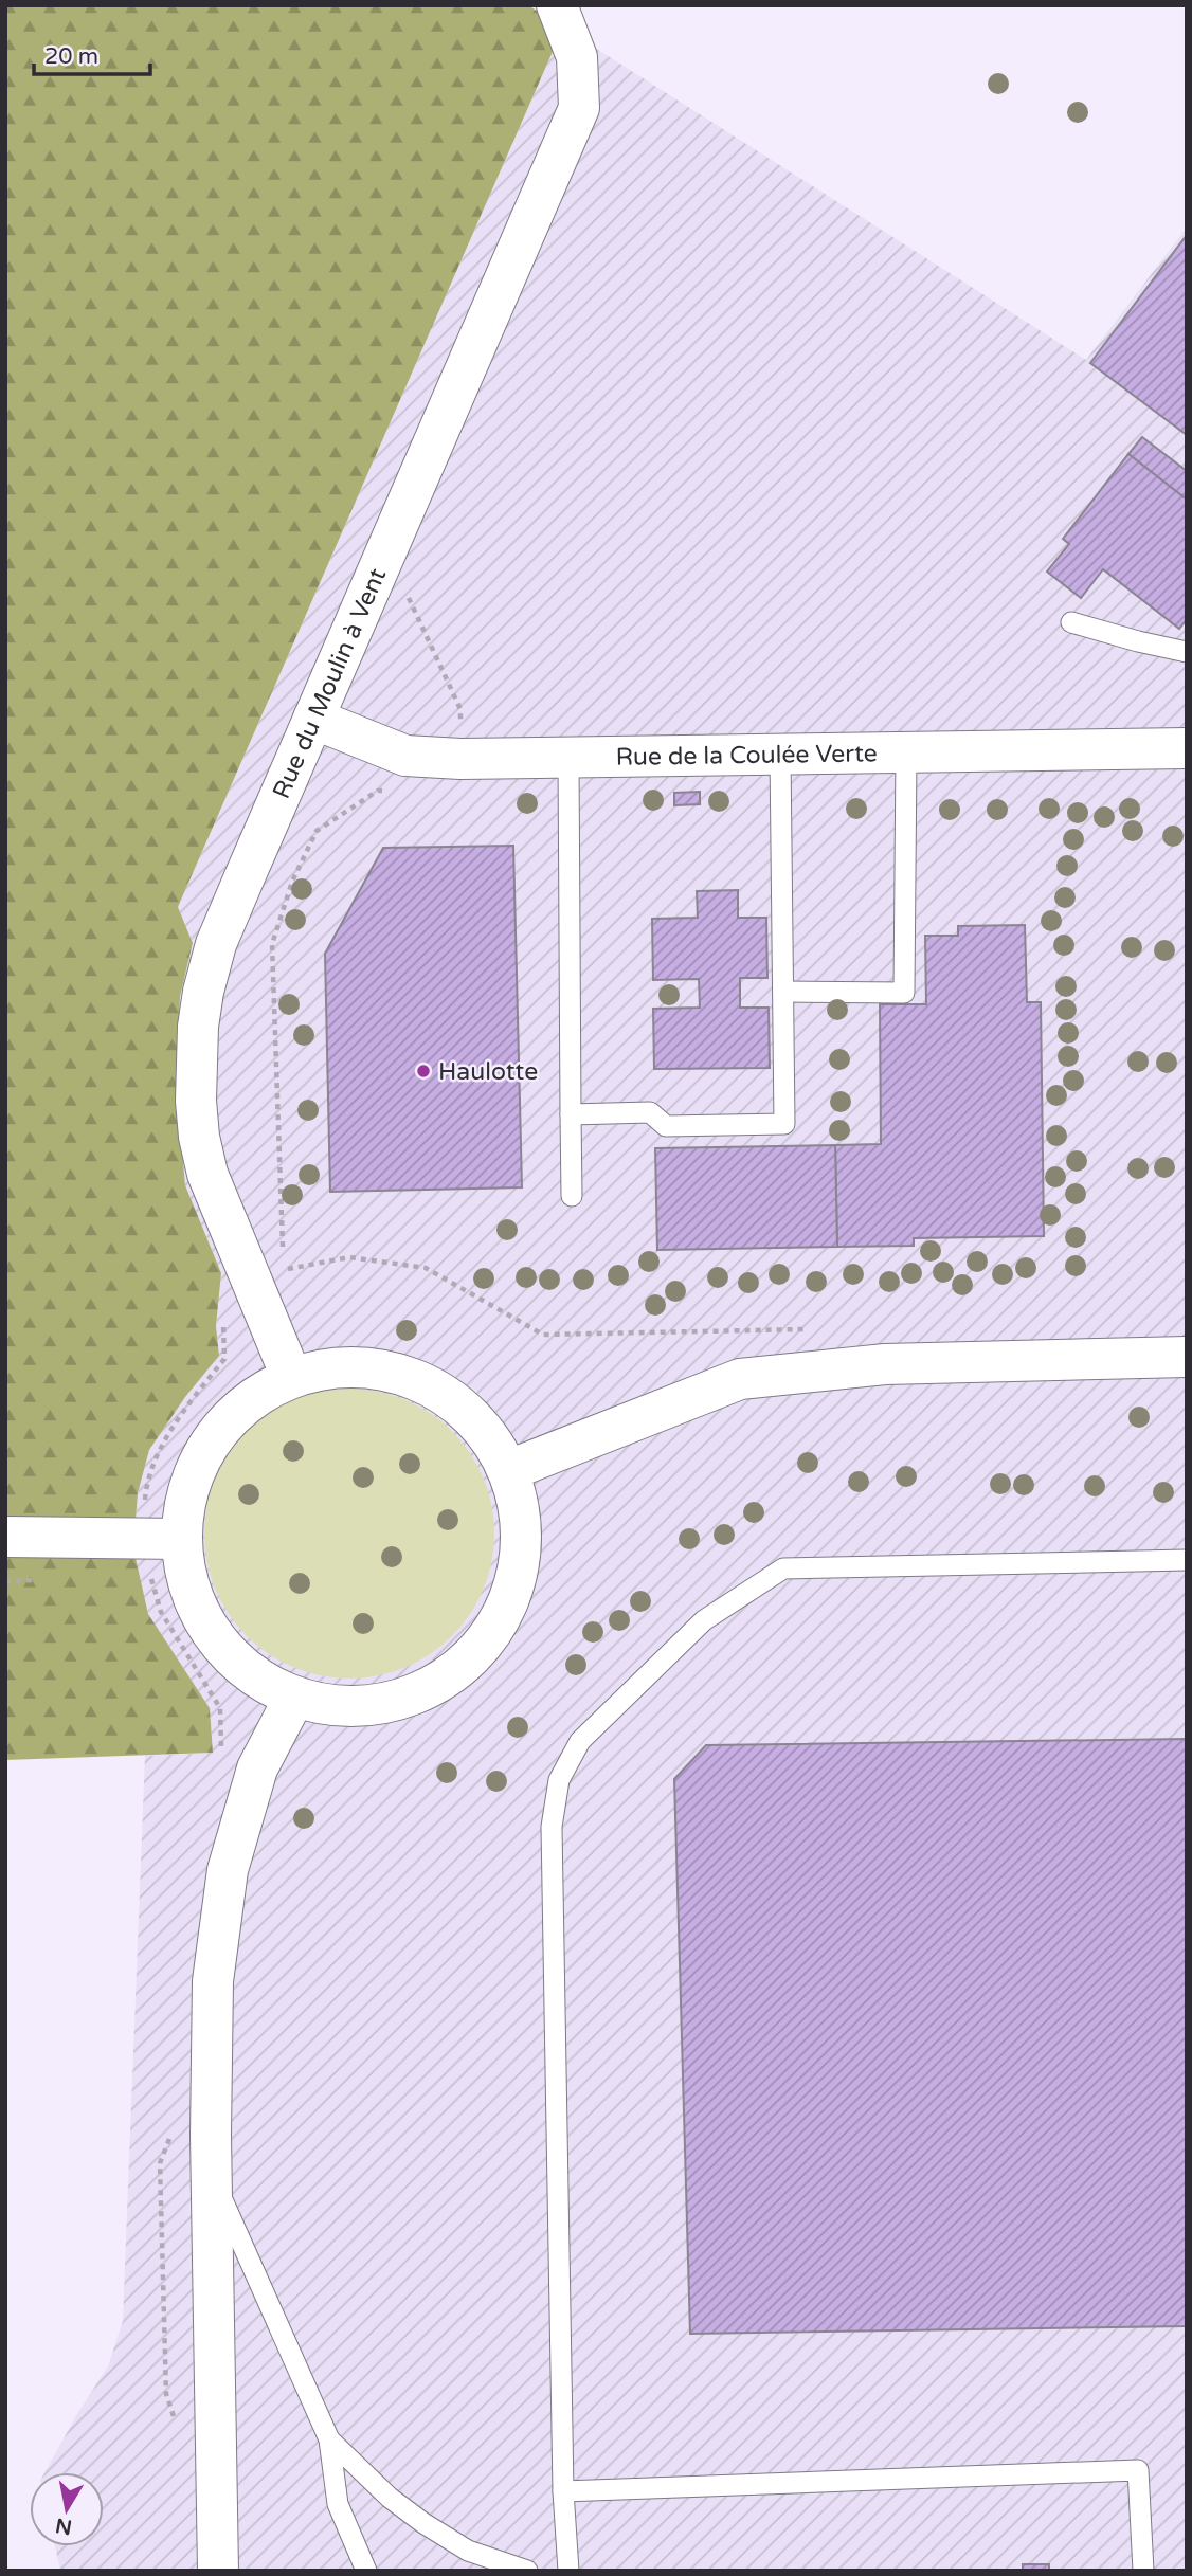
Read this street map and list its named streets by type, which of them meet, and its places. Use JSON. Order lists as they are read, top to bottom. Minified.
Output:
{"streets":{"street":["Rue du Moulin à Vent","Rue de la Coulée Verte"]},"crossings":[["Rue du Moulin à Vent","Rue de la Coulée Verte"]],"places":["Haulotte"],"scale_bar":"20 m","north":"bottom"}
